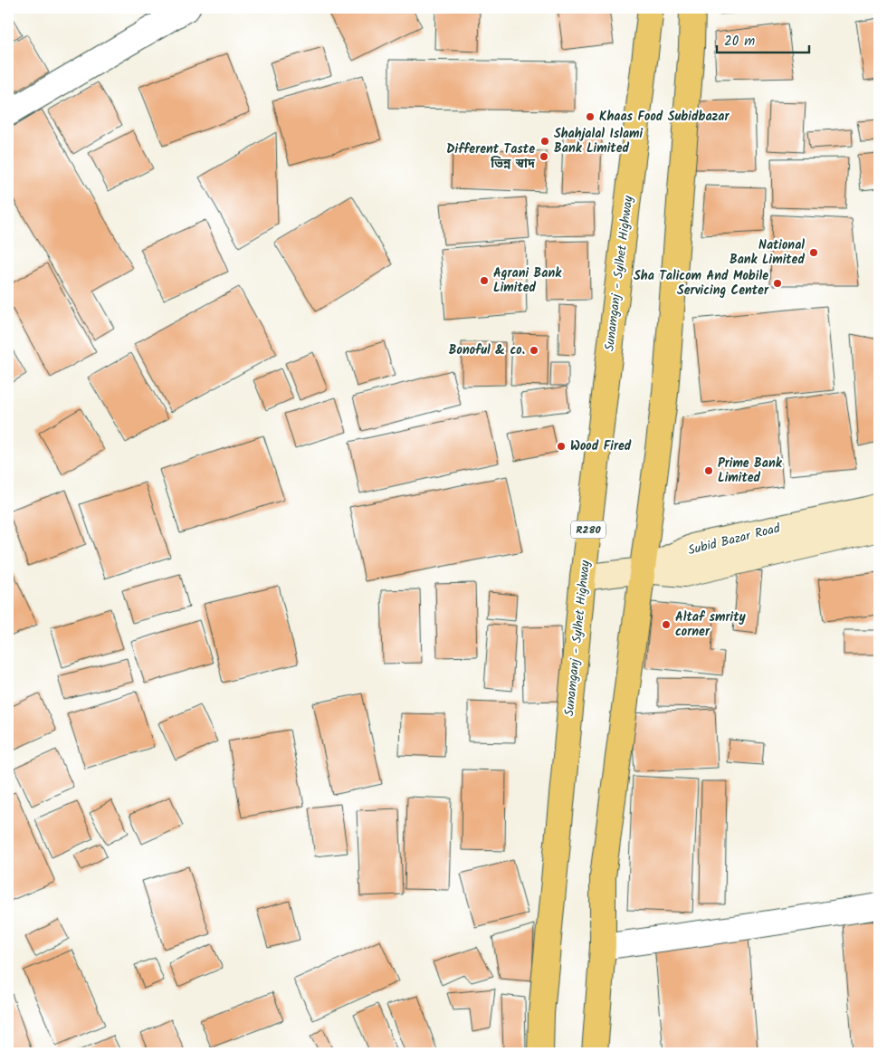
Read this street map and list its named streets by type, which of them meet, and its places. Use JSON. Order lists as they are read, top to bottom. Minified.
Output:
{"streets":{"main road":["Sunamganj - Sylhet Highway","R280","Subid Bazar Road"]},"places":["Khaas Food Subidbazar","Shahjalal Islami Bank Limited","Different Taste ভিন্ন স্বাদ","National Bank Limited","Agrani Bank Limited","Sha Talicom And Mobile Servicing Center","Bonoful & co.","Wood Fired","Prime Bank Limited","Altaf smrity corner"],"scale_bar":"20 m"}
